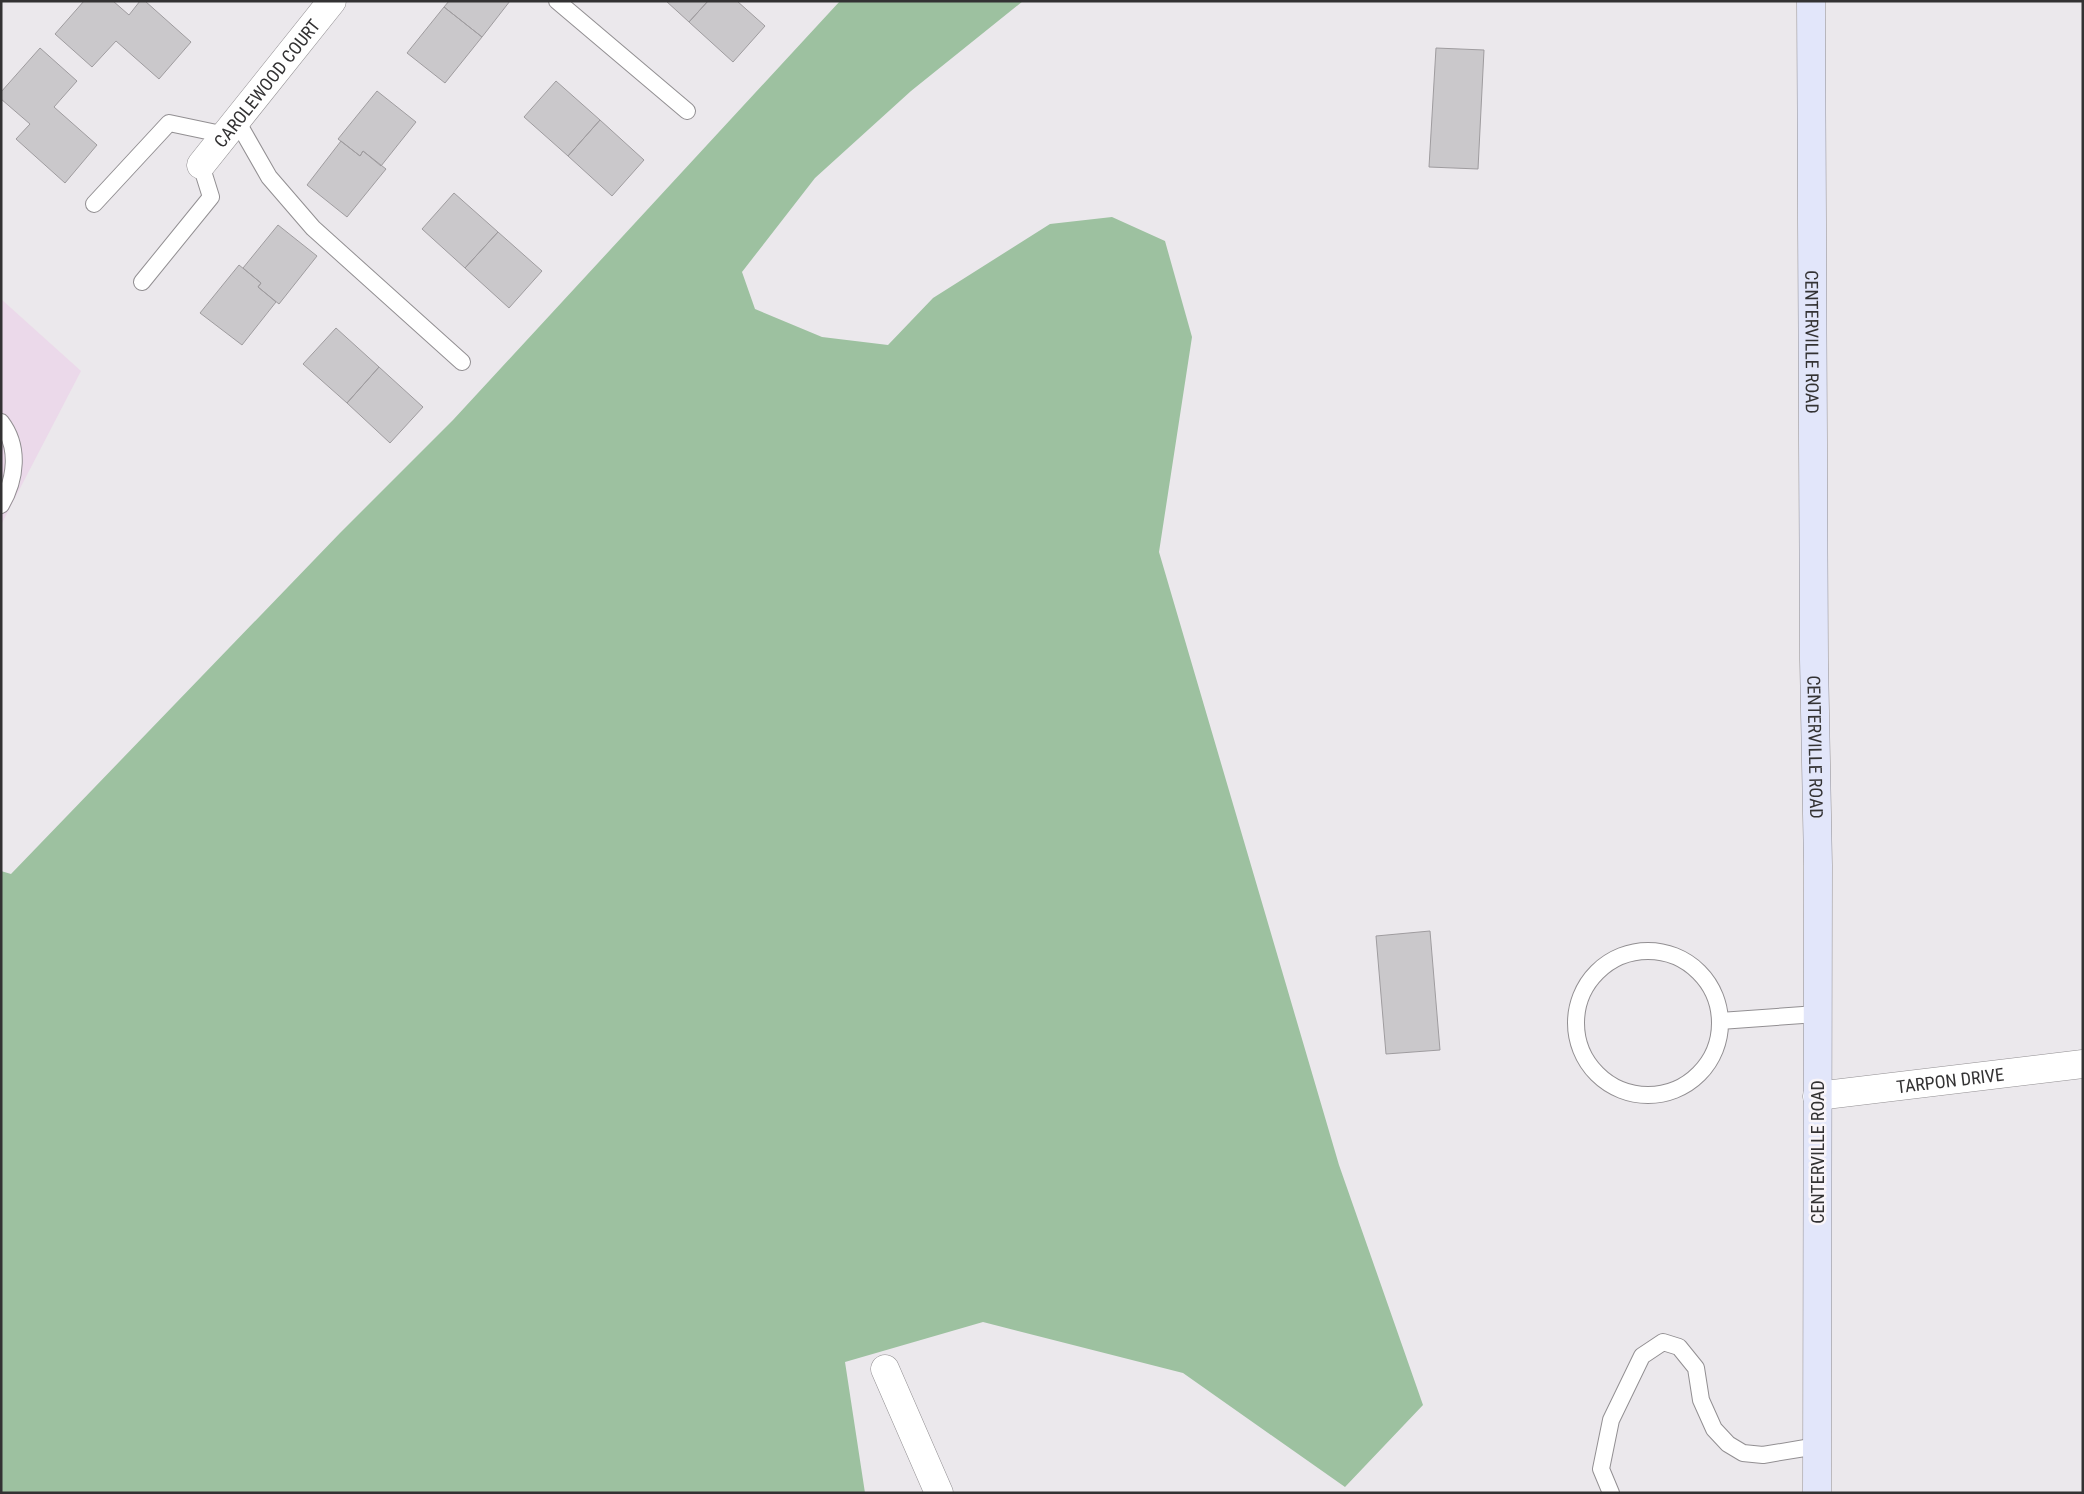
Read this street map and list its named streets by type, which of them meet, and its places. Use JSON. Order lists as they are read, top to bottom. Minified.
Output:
{"streets":{"main road":["CENTERVILLE ROAD"],"street":["CAROLEWOOD COURT","TARPON DRIVE"]},"crossings":[["CENTERVILLE ROAD","TARPON DRIVE"]]}
